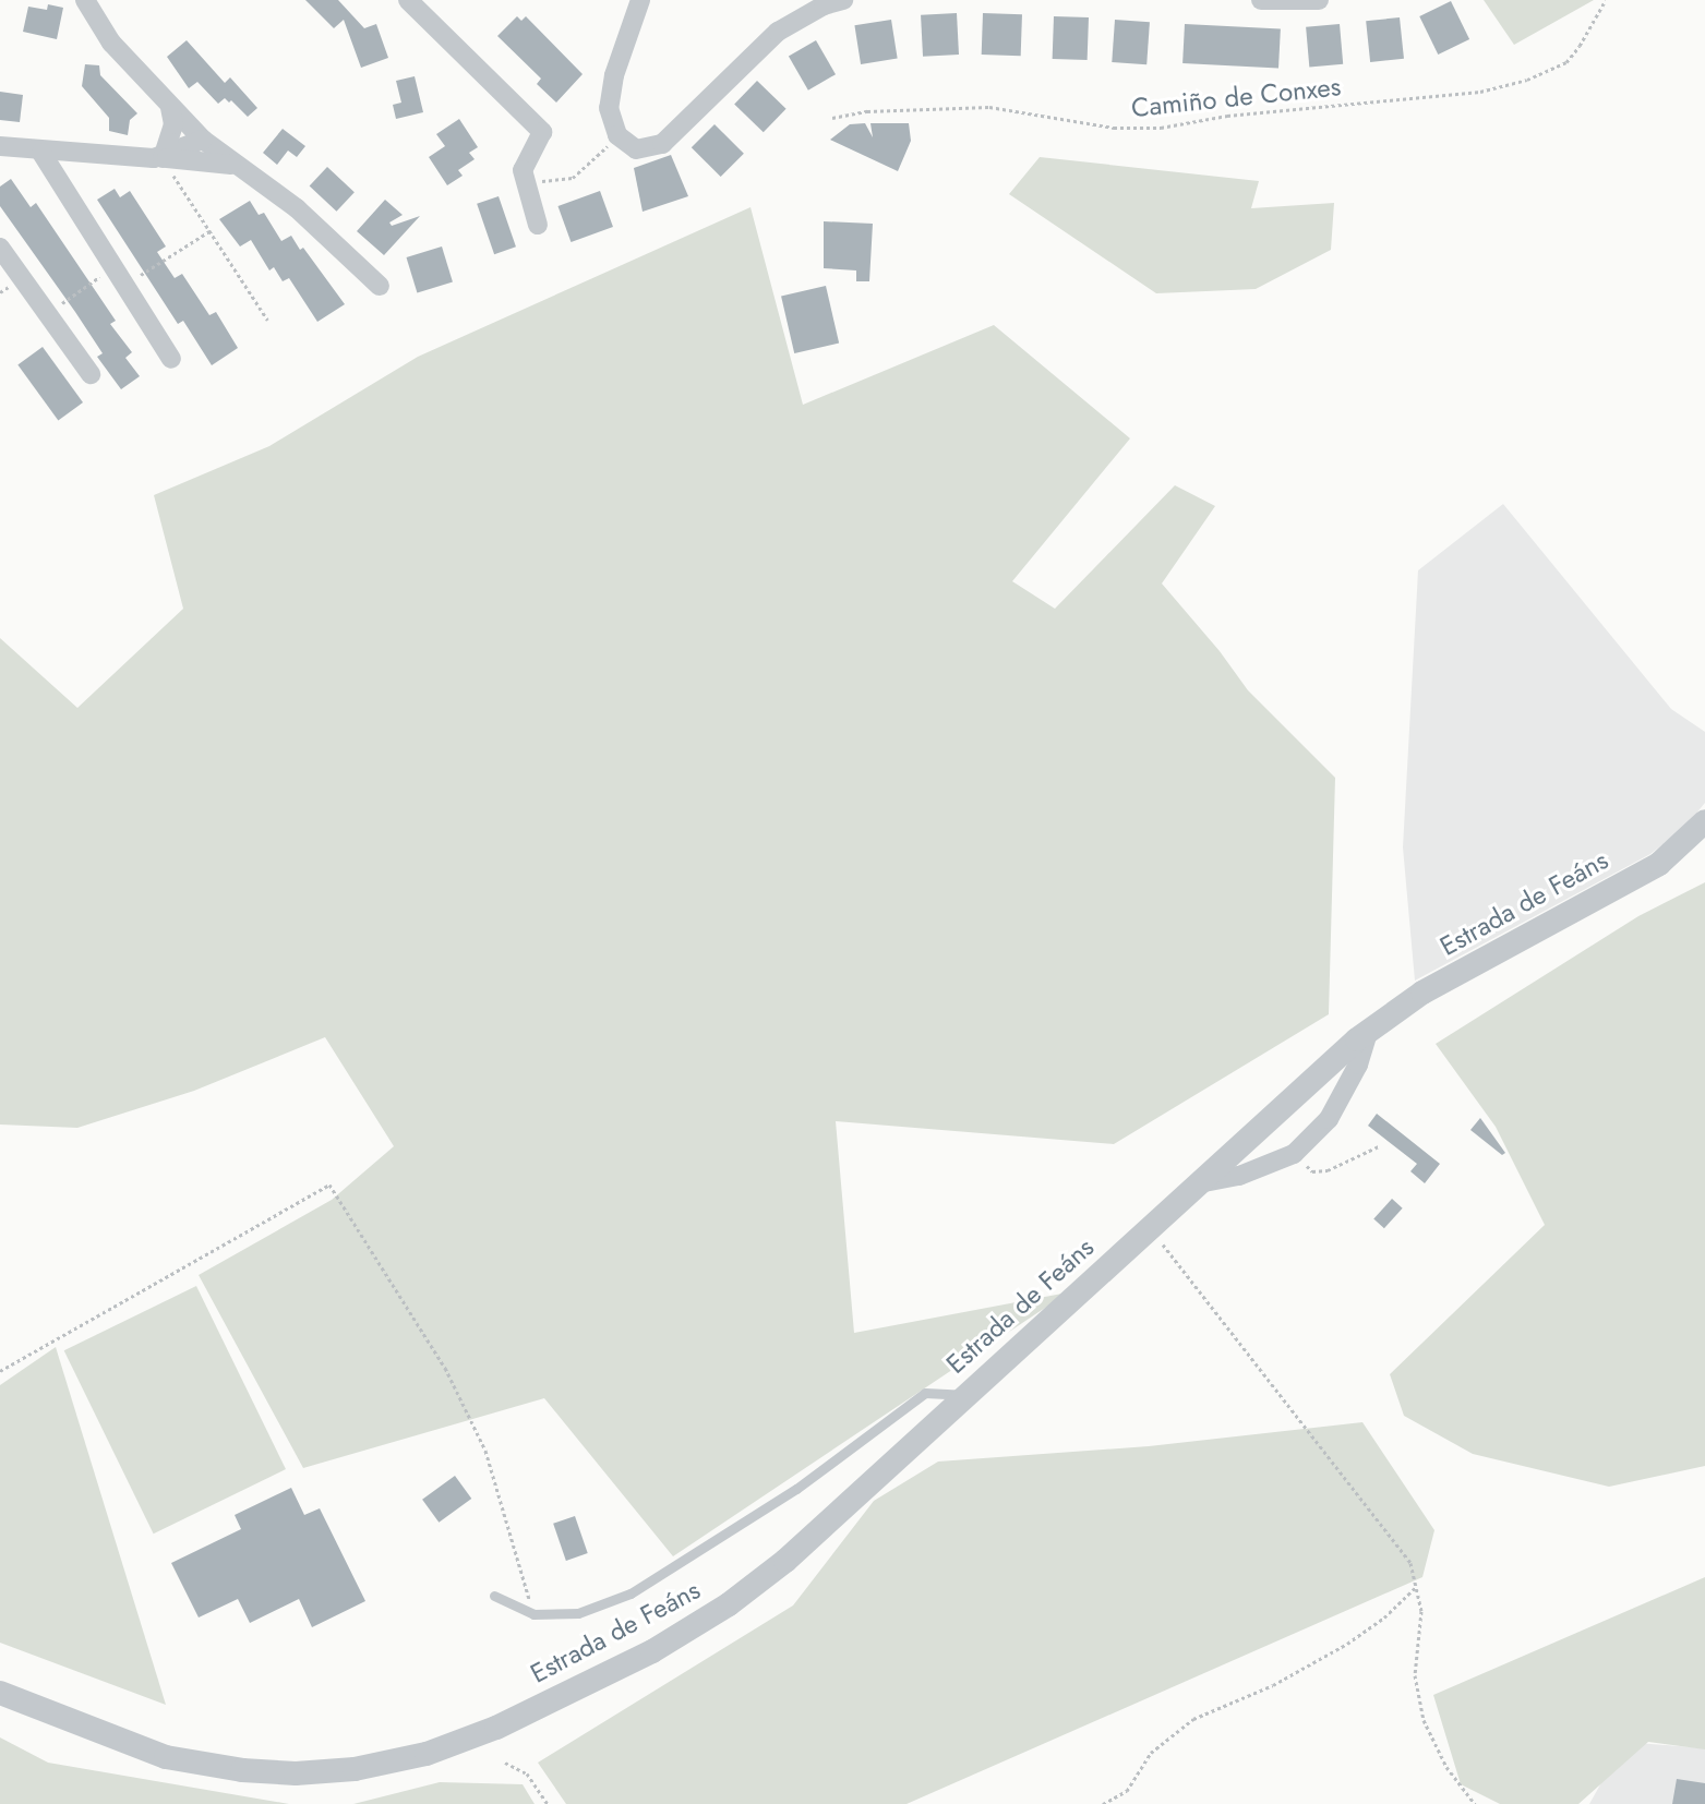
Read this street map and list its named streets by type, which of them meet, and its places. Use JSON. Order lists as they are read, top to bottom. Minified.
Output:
{"streets":{"street":["Estrada de Feáns"],"path":["Camiño de Conxes"]}}
